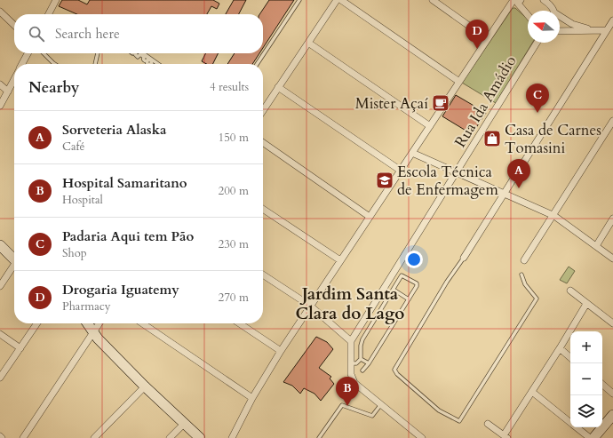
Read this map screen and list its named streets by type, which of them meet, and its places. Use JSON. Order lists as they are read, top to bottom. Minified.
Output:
{"streets":{"street":["Rua Ida Amádio"]},"districts":["Jardim Santa Clara do Lago"],"places":{"cafe":["Mister Açaí"],"shop":["Casa de Carnes Tomasini"],"school or university":["Escola Técnica de Enfermagem"]},"north":"left","page":{"search":"Search here","pins":["D","C","A","B"],"heading":["Nearby","4 results"],"list":[{"mark":"A","name":"Sorveteria Alaska","note":"Café","value":"150 m"},{"mark":"B","name":"Hospital Samaritano","note":"Hospital","value":"200 m"},{"mark":"C","name":"Padaria Aqui tem Pão","note":"Shop","value":"230 m"},{"mark":"D","name":"Drogaria Iguatemy","note":"Pharmacy","value":"270 m"}],"map_buttons":["+","−"]}}
